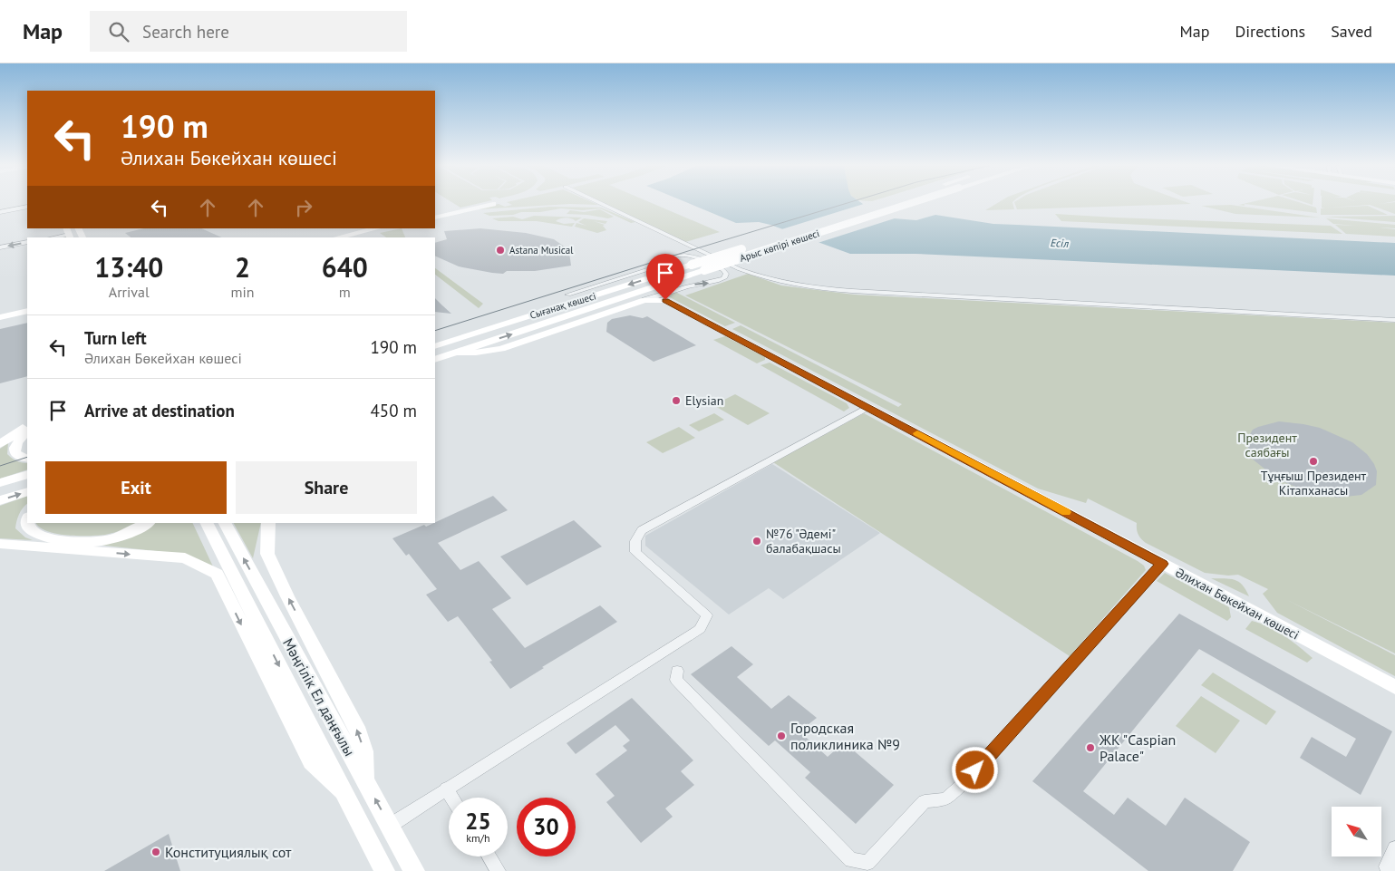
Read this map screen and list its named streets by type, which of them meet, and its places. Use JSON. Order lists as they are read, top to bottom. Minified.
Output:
{"streets":{"main road":["Арыс көпірі көшесі","Сығанақ көшесі","Әлихан Бөкейхан көшесі","Мәңгілік Ел даңғылы"]},"crossings":[["Арыс көпірі көшесі","Сығанақ көшесі"],["Сығанақ көшесі","Әлихан Бөкейхан көшесі"]],"water":["Есіл"],"parks":["Президент саябағы"],"places":["Astana Musical","Elysian","Тұңғыш Президент Кітапханасы","№76 \"Әдемі\" балабақшасы","Городская поликлиника №9","ЖК \"Caspian Palace\"","Конституциялық сот"],"north":"top left","page":{"header":"Map","search":"Search here","nav":["Map","Directions","Saved"],"turn":["190 m","Әлихан Бөкейхан көшесі"],"eta":["13:40","Arrival","2","min","640","m"],"list":[{"name":"Turn left","note":"Әлихан Бөкейхан көшесі","value":"190 m"},{"name":"Arrive at destination","value":"450 m"}],"buttons":["Exit","Share"],"speed":"25 km/h","limit":"30"}}
